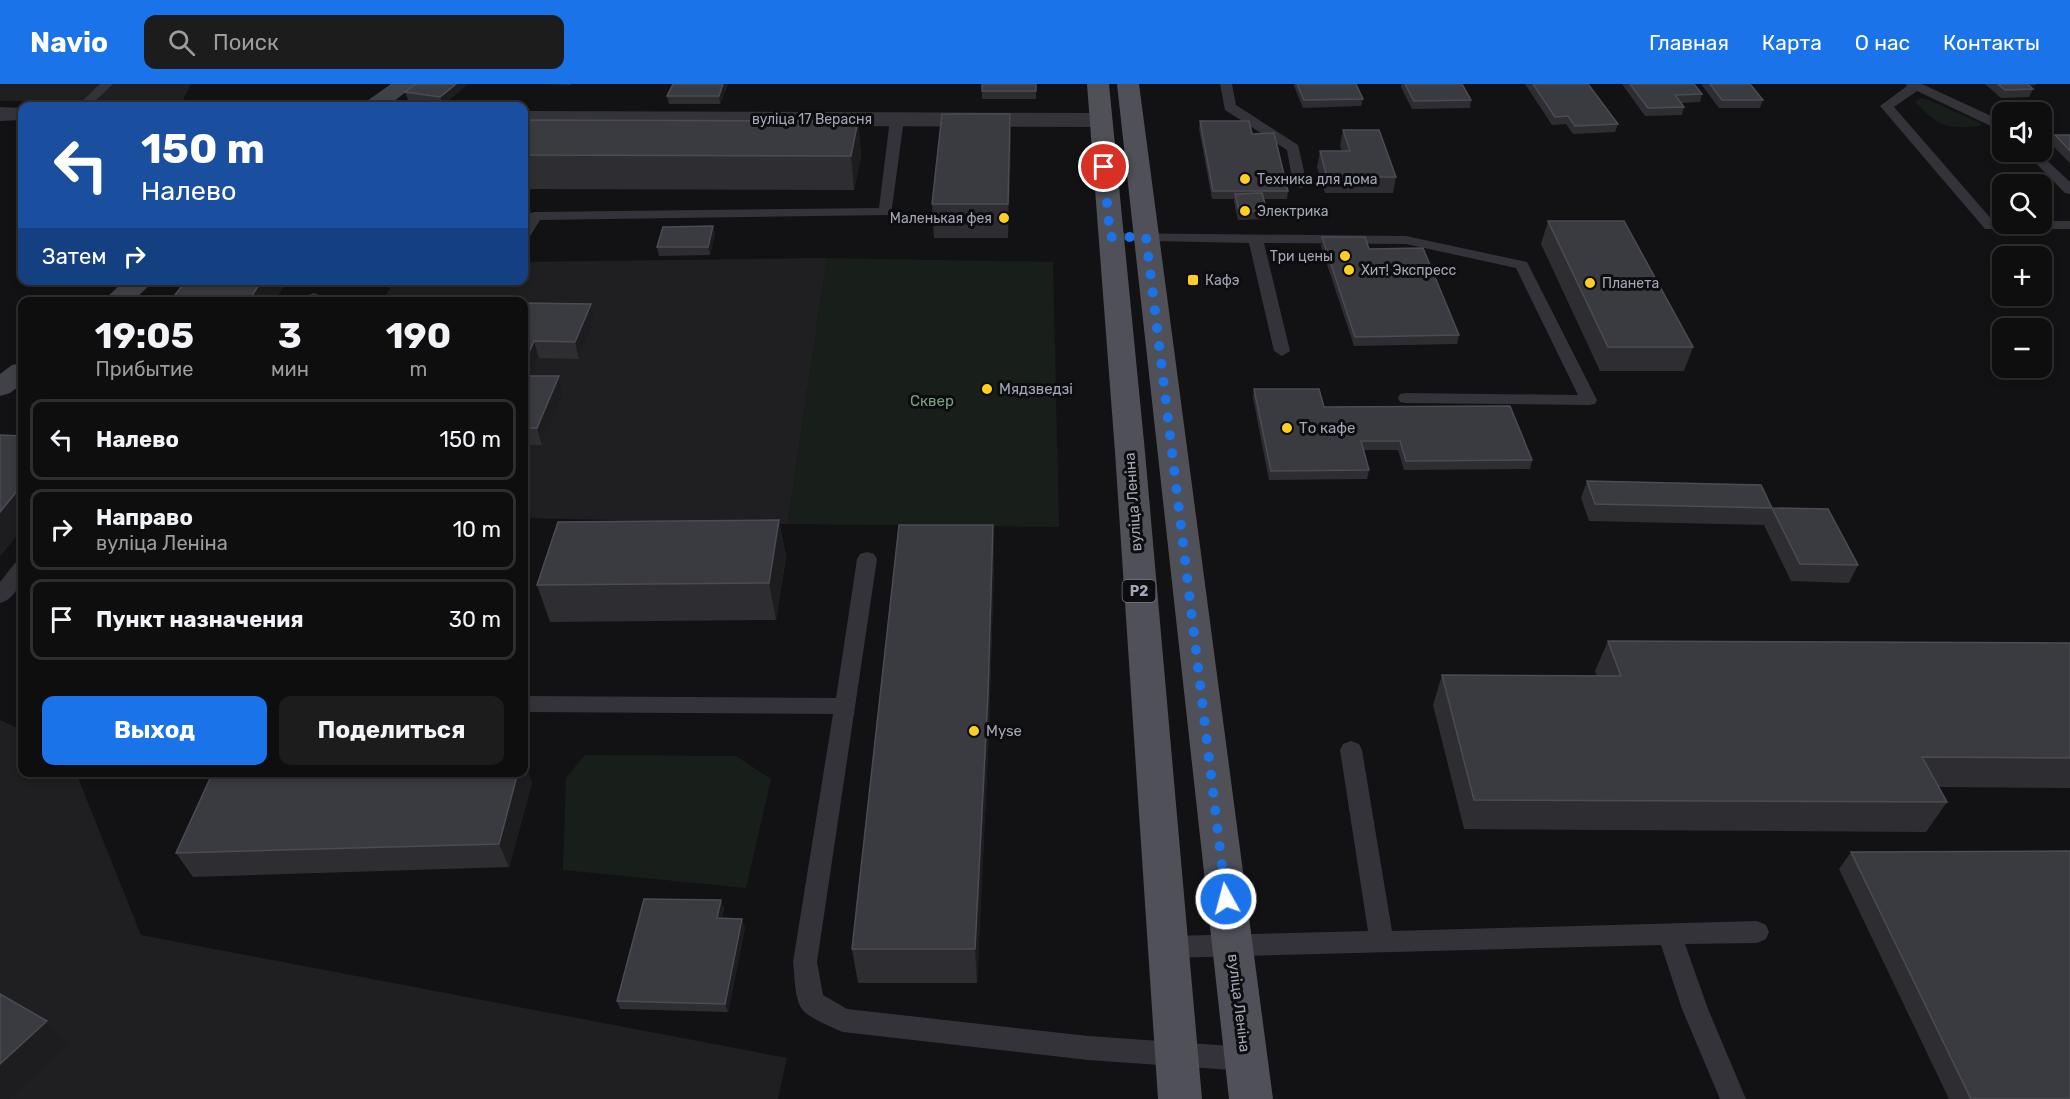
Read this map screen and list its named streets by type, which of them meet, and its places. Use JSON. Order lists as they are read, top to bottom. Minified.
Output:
{"streets":{"main road":["вуліца Леніна","Р2"],"street":["вуліца 17 Верасня"]},"crossings":[["вуліца 17 Верасня","вуліца Леніна"]],"parks":["Сквер"],"places":{"other":["Техника для дома","Электрика","Маленькая фея","Три цены","Хит! Экспресс","Планета","Мядзведзі","То кафе","Myse"],"transit":["Кафэ"]},"page":{"header":"Navio","search":"Поиск","nav":["Главная","Карта","О нас","Контакты"],"map_buttons":["+","−"],"turn":["150 m","Налево"],"then":"Затем","eta":["19:05","Прибытие","3","мин","190","m"],"list":[{"name":"Налево","value":"150 m"},{"name":"Направо","note":"вуліца Леніна","value":"10 m"},{"name":"Пункт назначения","value":"30 m"}],"buttons":["Выход","Поделиться"]}}
